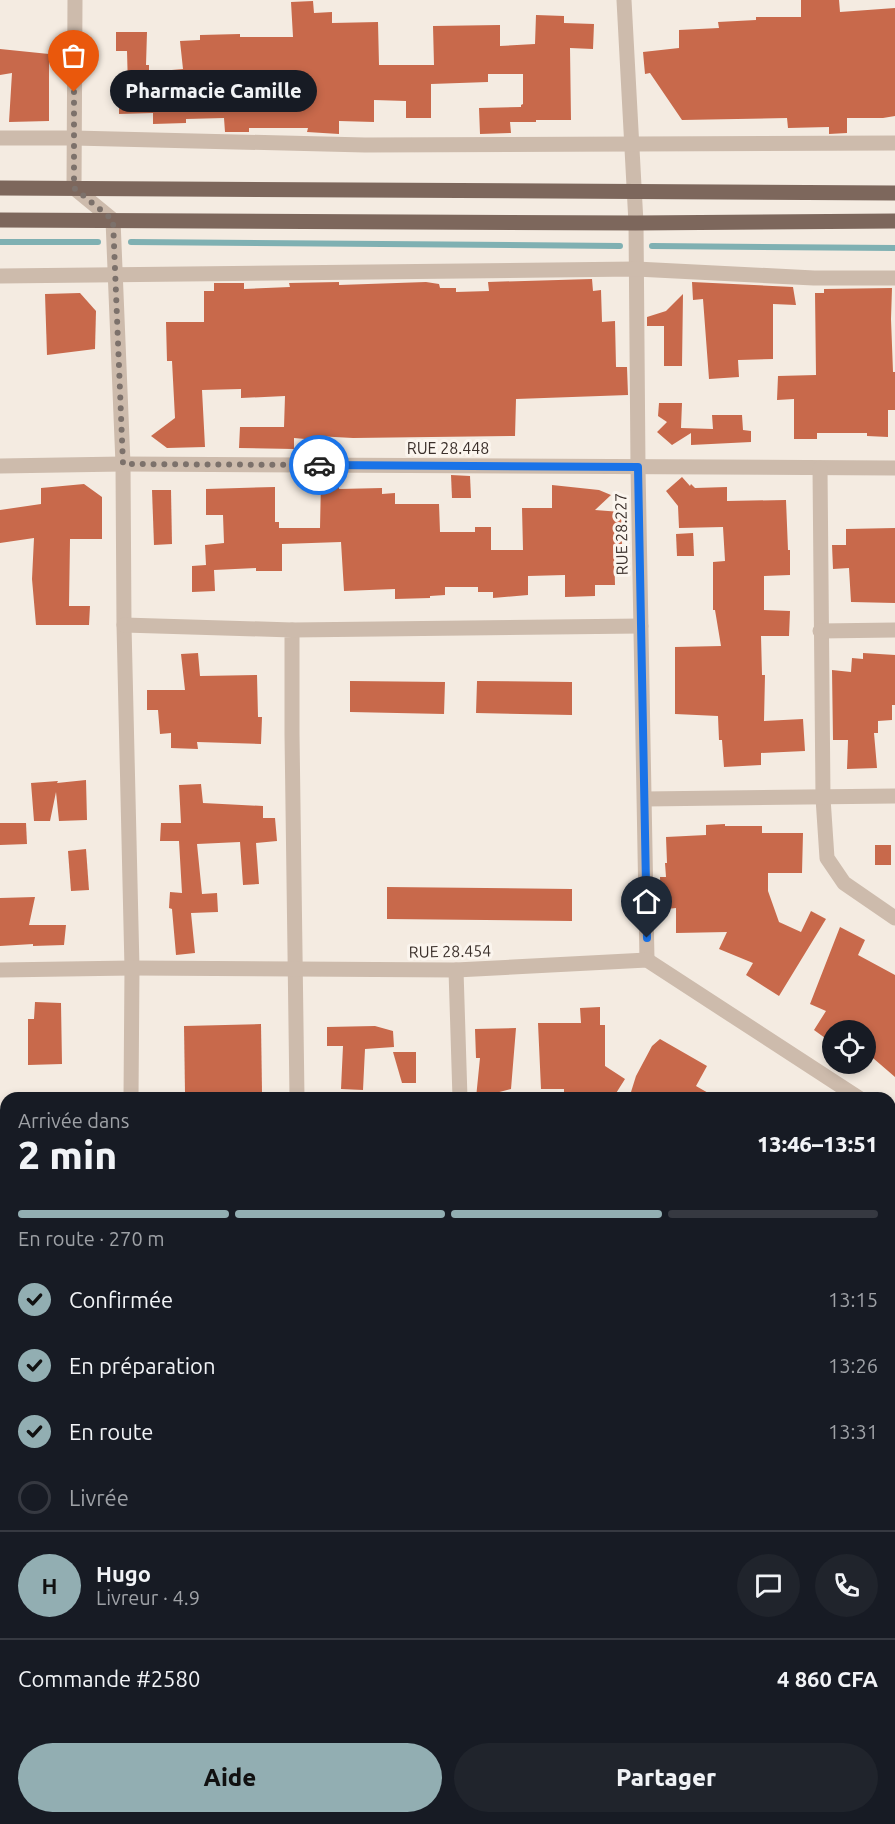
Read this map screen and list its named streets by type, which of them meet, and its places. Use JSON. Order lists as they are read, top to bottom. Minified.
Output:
{"streets":{"street":["RUE 28.448","RUE 28.227","RUE 28.454"]},"crossings":[["RUE 28.448","RUE 28.227"],["RUE 28.227","RUE 28.454"]],"places":["Pharmacie Camille"],"page":{"bubble":"Pharmacie Camille","heading":["2 min","Arrivée dans","13:46–13:51"],"panel":["Hugo","Livreur · 4.9","Commande #2580","4 860 CFA"],"bar":"En route · 270 m","list":[["Confirmée","13:15"],["En préparation","13:26"],["En route","13:31"],"Livrée"],"round":"H","buttons":["Aide","Partager"]}}
